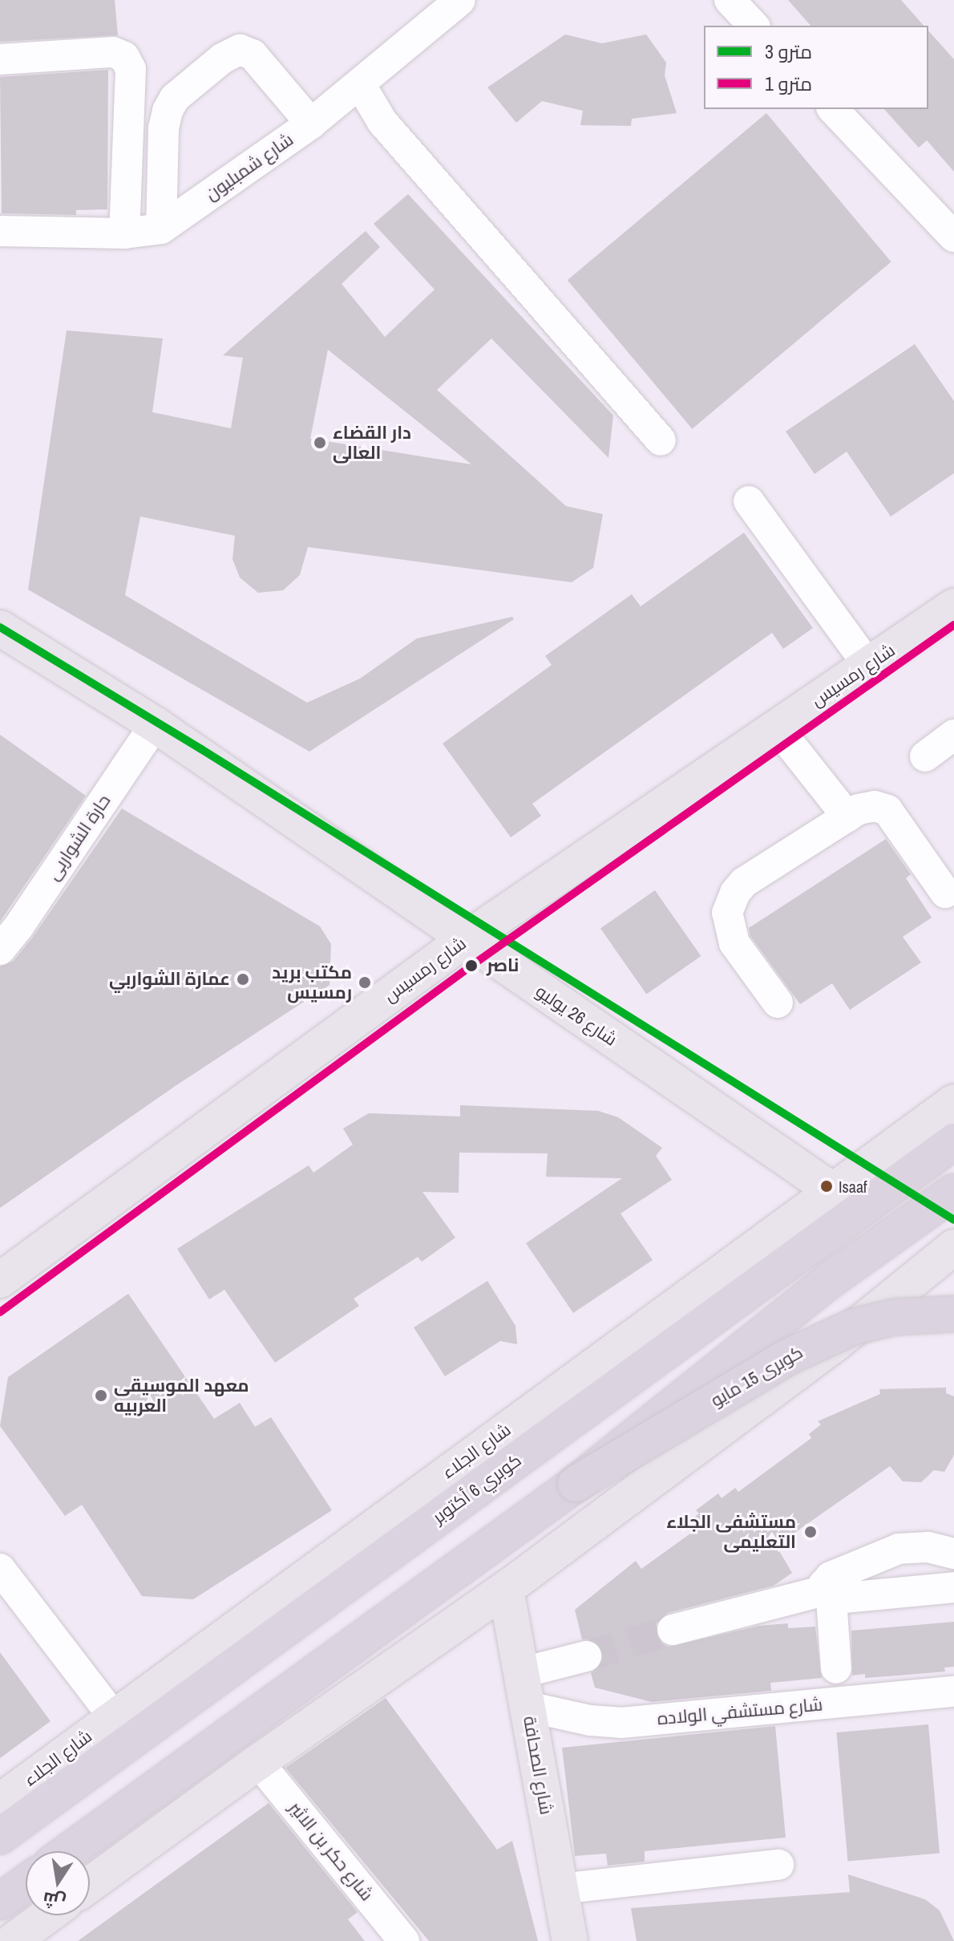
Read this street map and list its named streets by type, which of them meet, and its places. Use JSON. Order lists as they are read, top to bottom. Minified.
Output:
{"streets":{"highway":["كوبرى 15 مايو","كوبري 6 أكتوبر"],"main road":["شارع رمسيس","شارع 26 يوليو","شارع الجلاء","شارع الصحافة"],"street":["شارع شمبليون","حارة الشواربى","شارع مستشفي الولاده","شارع حكر بن الاثير"]},"crossings":[["شارع رمسيس","شارع 26 يوليو"],["حارة الشواربى","شارع 26 يوليو"],["شارع 26 يوليو","شارع الجلاء"],["شارع مستشفي الولاده","شارع الصحافة"]],"places":["دار القضاء العالى","ناصر","عمارة الشواربي","مكتب بريد رمسيس","Isaaf","معهد الموسيقى العربيه","مستشفى الجلاء التعليمى"],"lines":["metro line 1","metro line 3"],"legend":["مترو 3","مترو 1"],"north":"bottom"}
